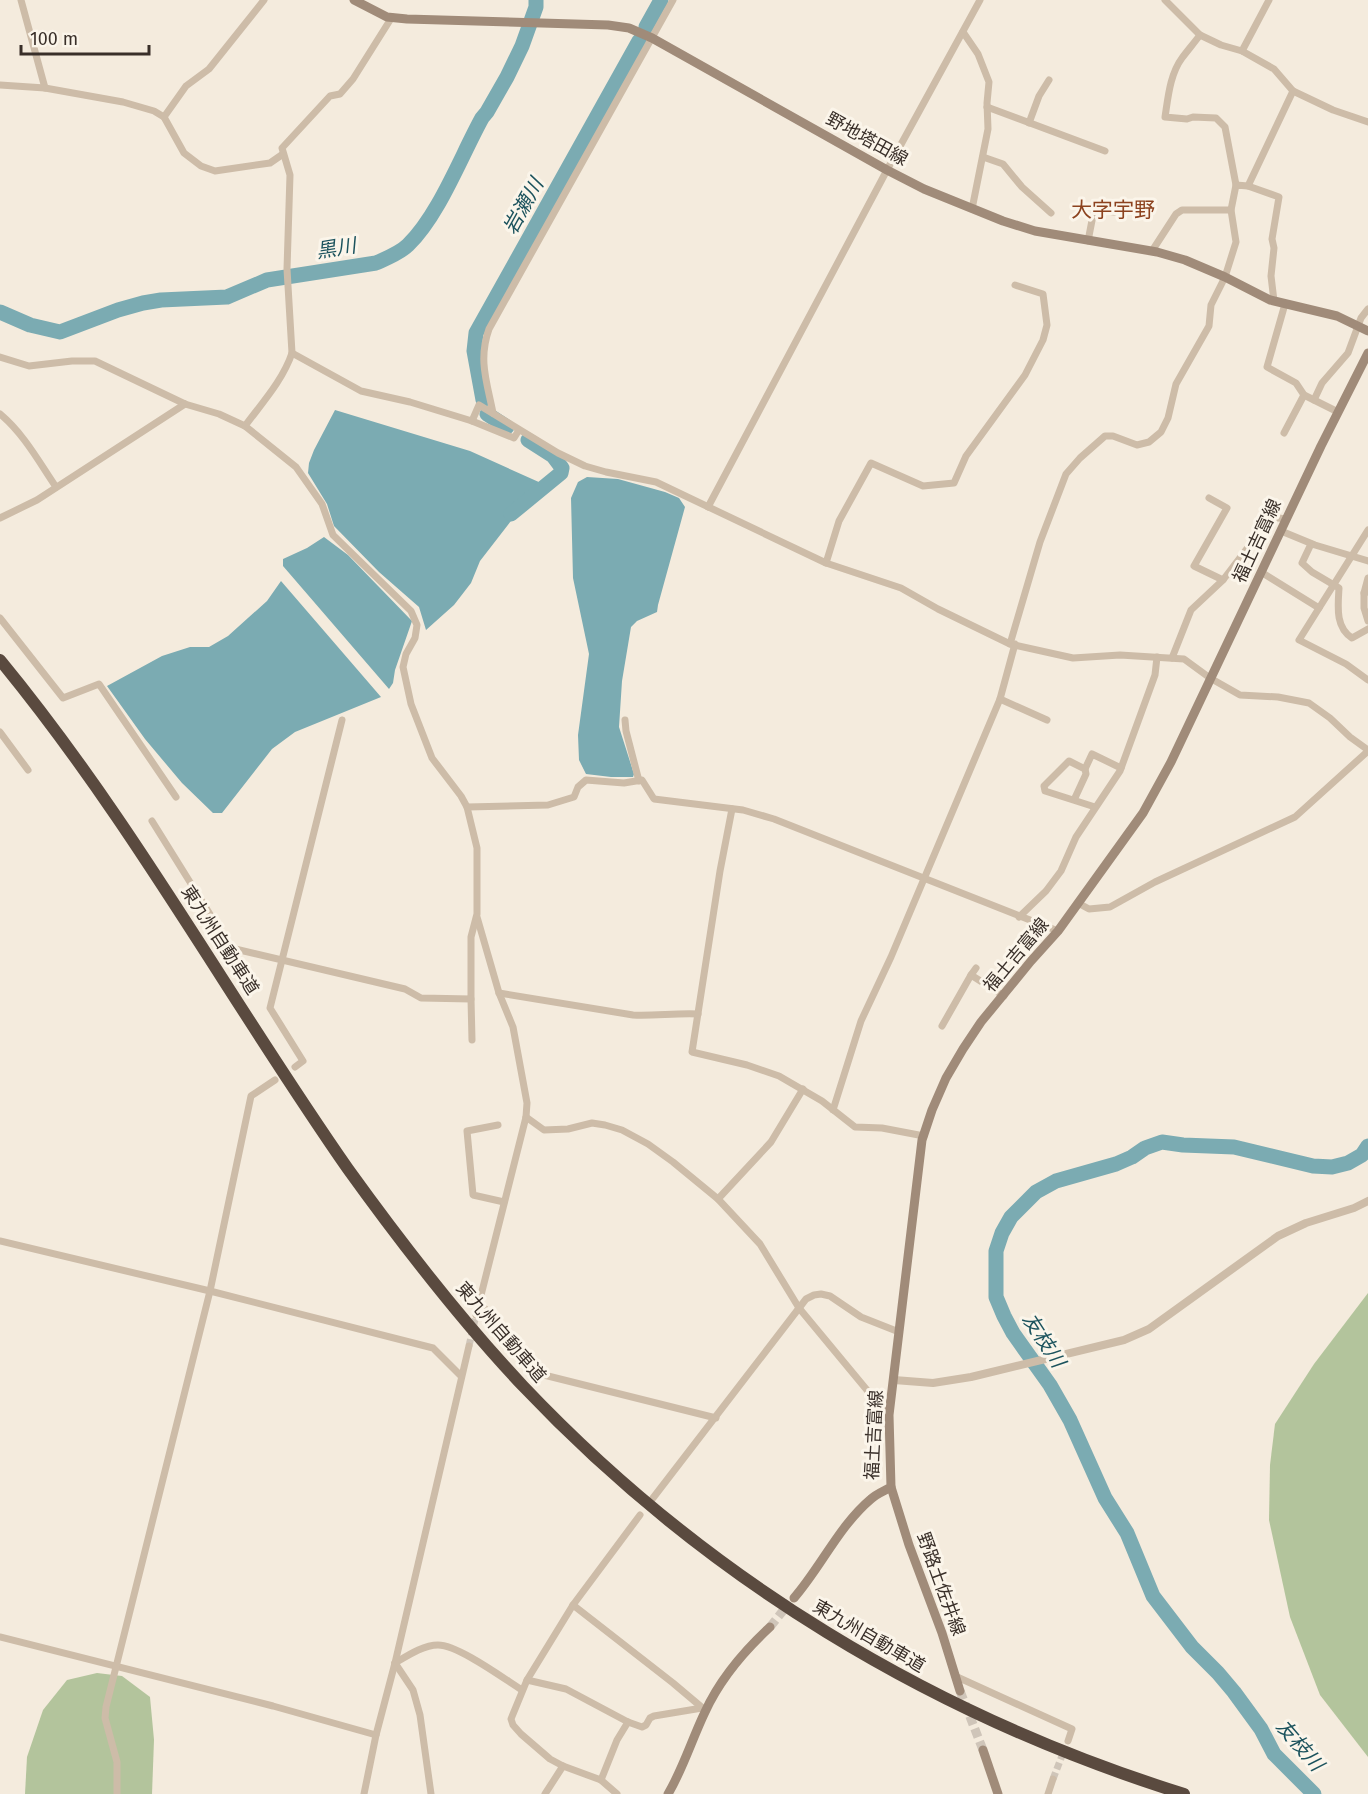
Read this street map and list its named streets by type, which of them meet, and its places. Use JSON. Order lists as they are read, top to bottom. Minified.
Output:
{"streets":{"highway":["東九州自動車道"],"main road":["野地塔田線","福土吉富線","野路土佐井線"]},"crossings":[["福土吉富線","野路土佐井線"]],"districts":["大字宇野"],"water":["岩瀬川","黒川","友枝川"],"scale_bar":"100 m"}
